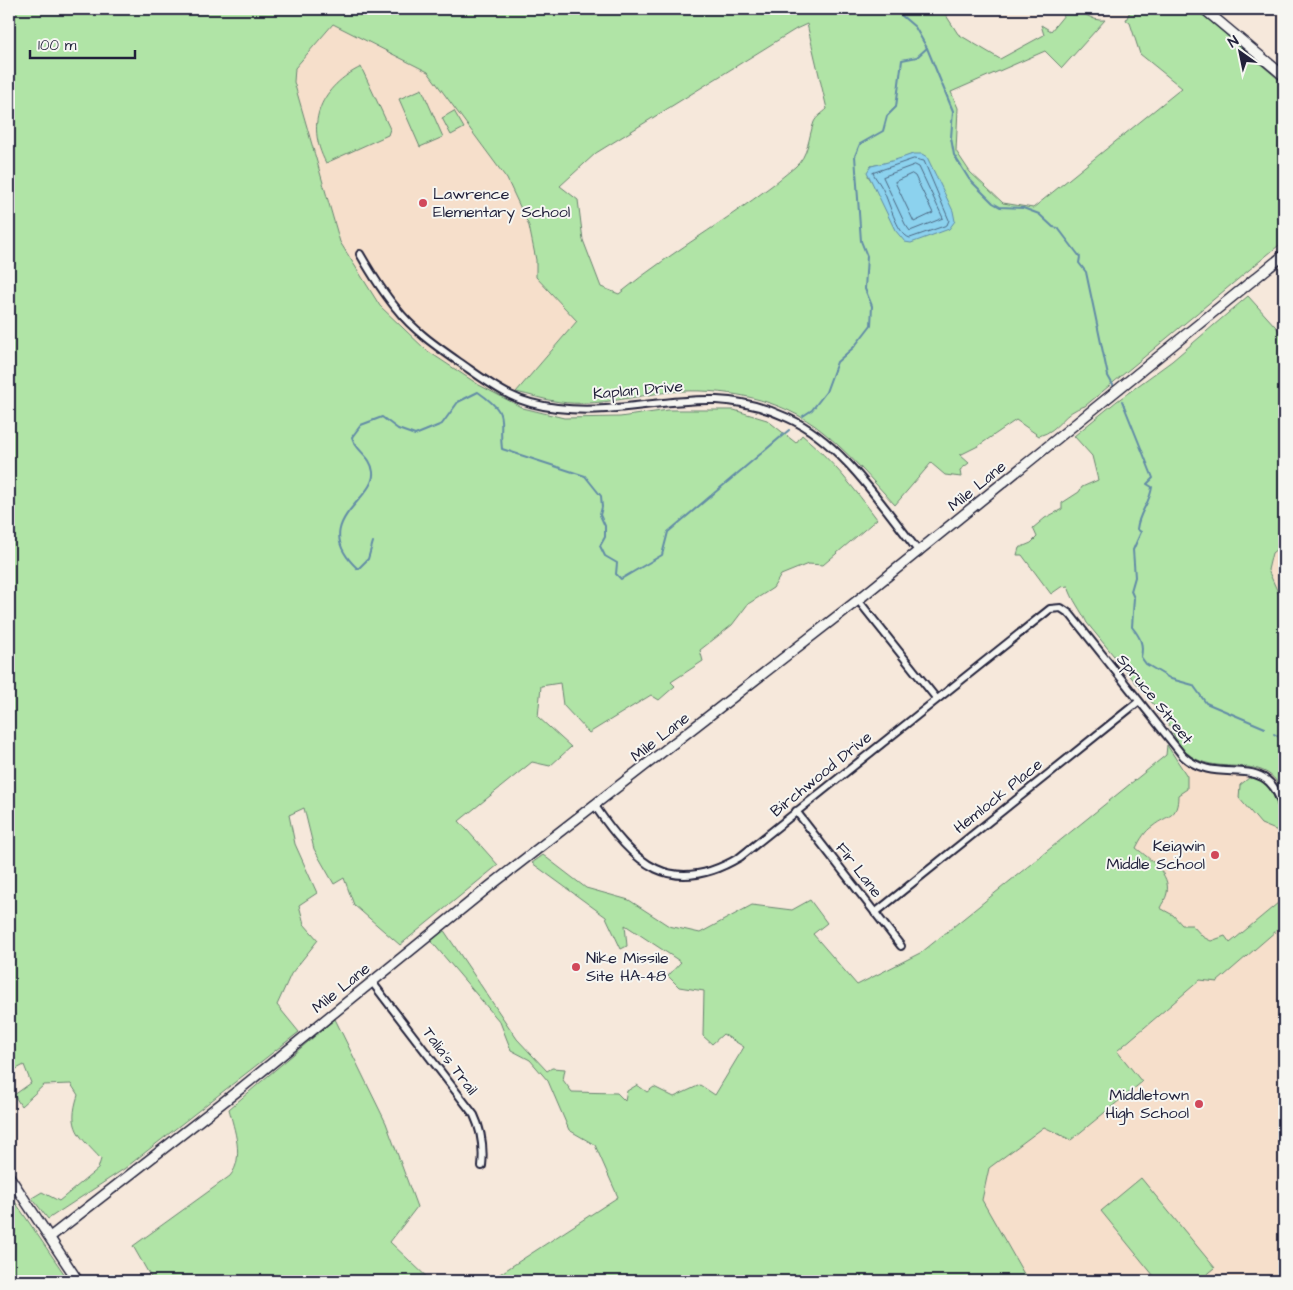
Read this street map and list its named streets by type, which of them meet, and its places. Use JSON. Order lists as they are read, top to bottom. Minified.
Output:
{"streets":{"street":["Kaplan Drive","Mile Lane","Spruce Street","Birchwood Drive","Hemlock Place","Fir Lane","Talia's Trail"]},"crossings":[["Kaplan Drive","Mile Lane"],["Mile Lane","Birchwood Drive"],["Mile Lane","Talia's Trail"],["Spruce Street","Birchwood Drive"],["Spruce Street","Hemlock Place"],["Birchwood Drive","Fir Lane"],["Hemlock Place","Fir Lane"]],"places":["Lawrence Elementary School","Keigwin Middle School","Nike Missile Site HA-48","Middletown High School"],"scale_bar":"100 m","north":"top left"}
